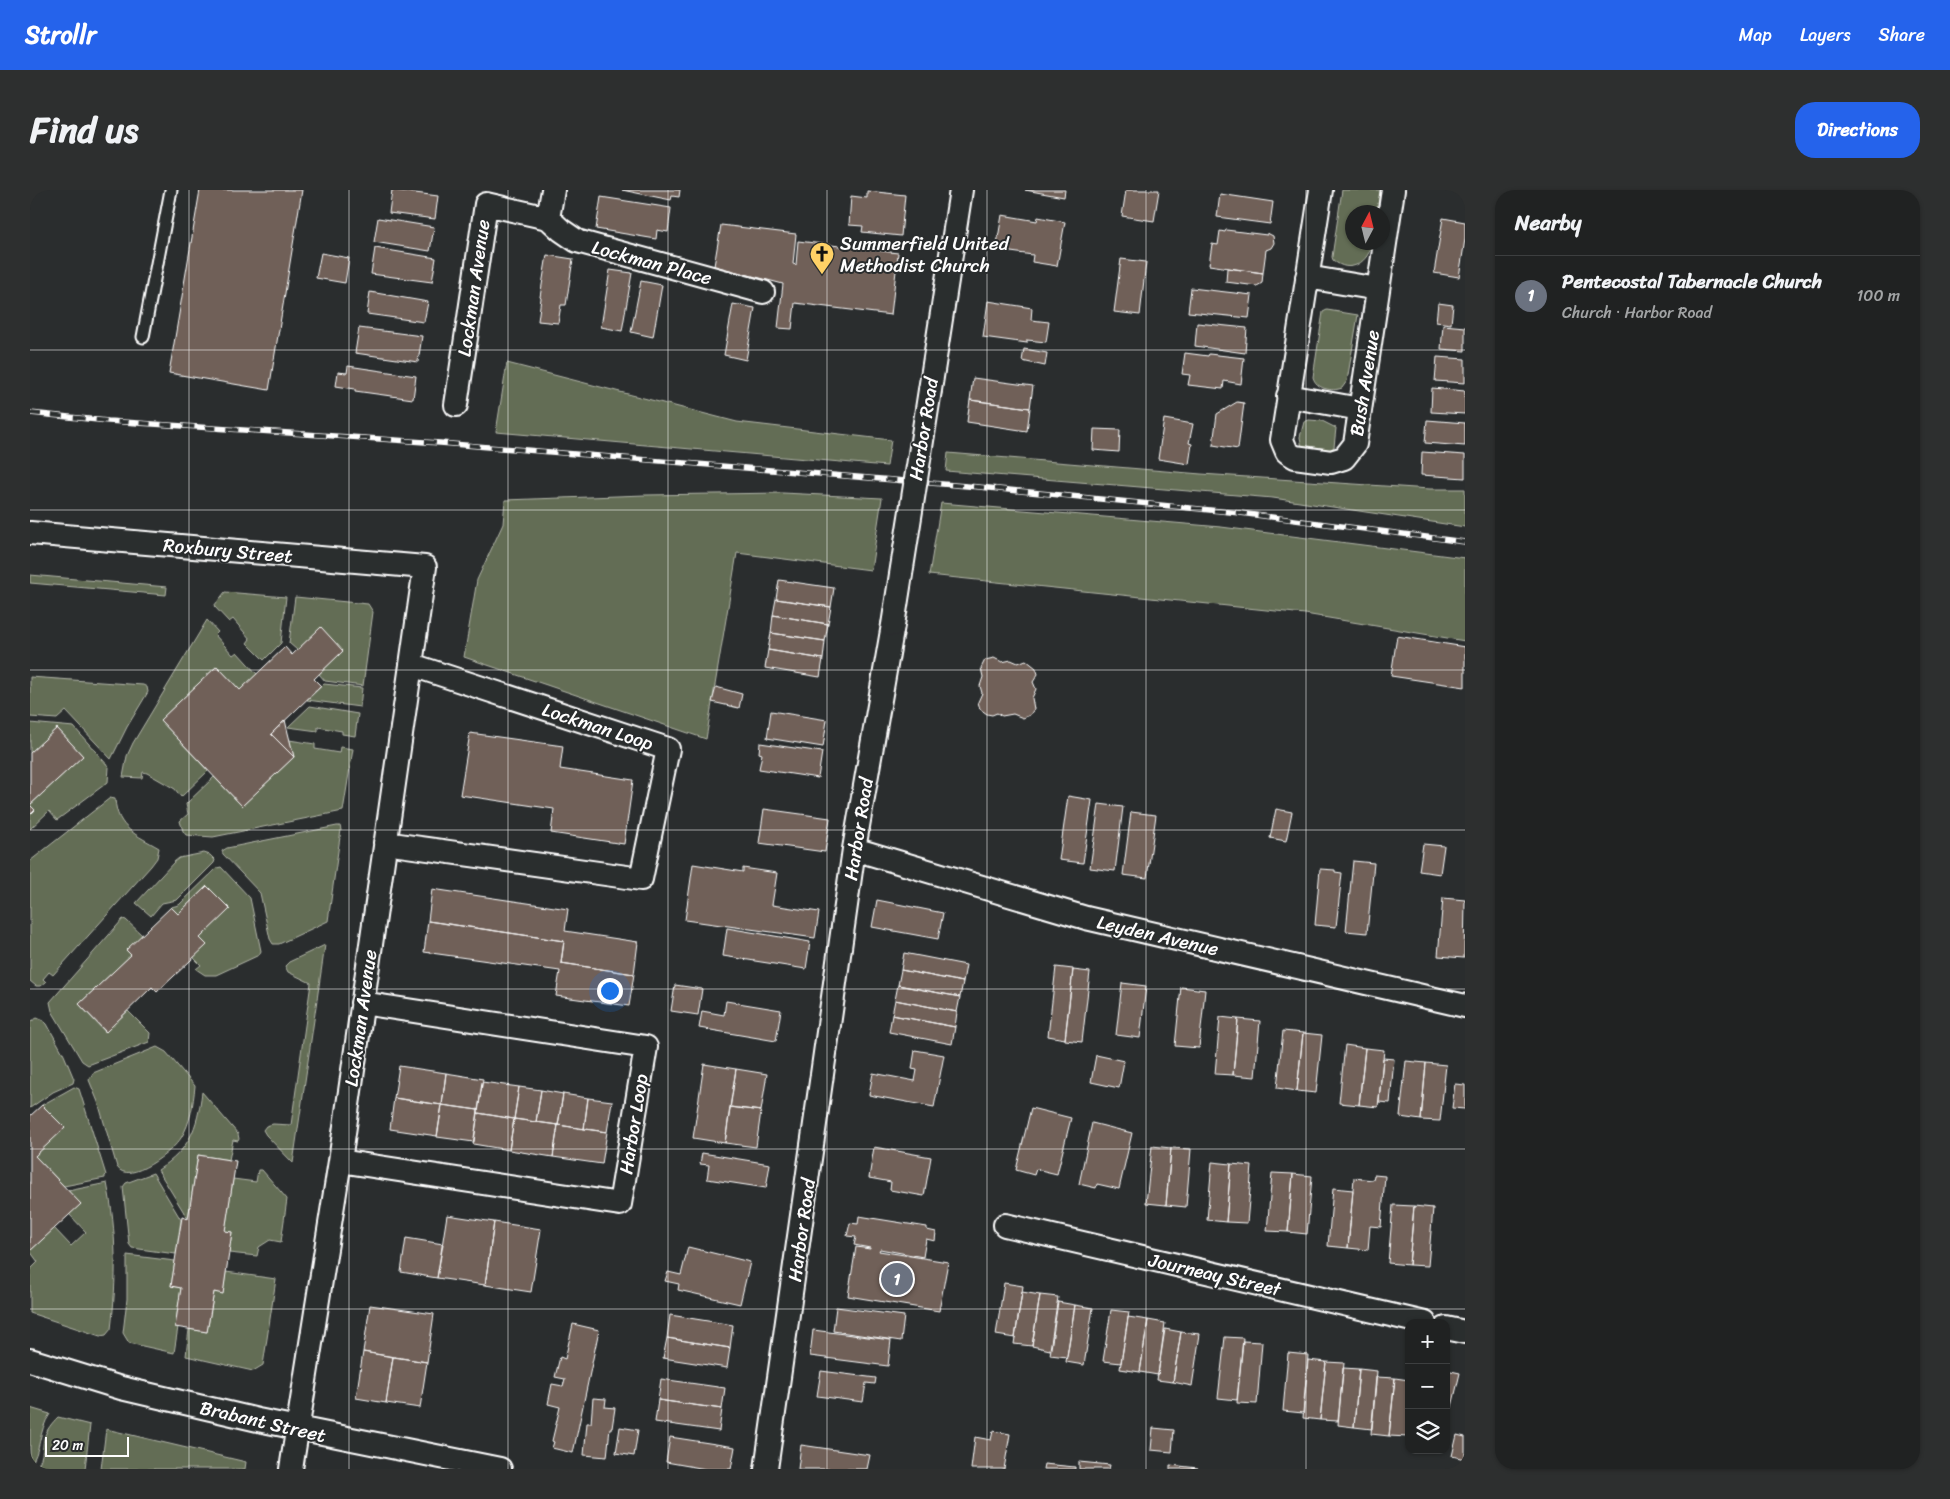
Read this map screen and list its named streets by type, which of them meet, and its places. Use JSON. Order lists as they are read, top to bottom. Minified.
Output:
{"streets":{"street":["Lockman Place","Lockman Avenue","Bush Avenue","Harbor Road","Roxbury Street","Lockman Loop","Leyden Avenue","Harbor Loop","Journeay Street","Brabant Street"]},"crossings":[["Lockman Place","Lockman Avenue"],["Lockman Avenue","Roxbury Street"],["Lockman Avenue","Lockman Loop"],["Lockman Avenue","Harbor Loop"],["Lockman Avenue","Brabant Street"],["Harbor Road","Leyden Avenue"]],"places":{"church":["Summerfield United Methodist Church"]},"scale_bar":"20 m","north":"top","page":{"header":"Strollr","nav":["Map","Layers","Share"],"title":"Find us","buttons":"Directions","heading":"Nearby","list":[{"mark":"1","name":"Pentecostal Tabernacle Church","note":"Church · Harbor Road","value":"100 m"}],"pins":"1","map_buttons":["+","−"],"scale":"20 m"}}
